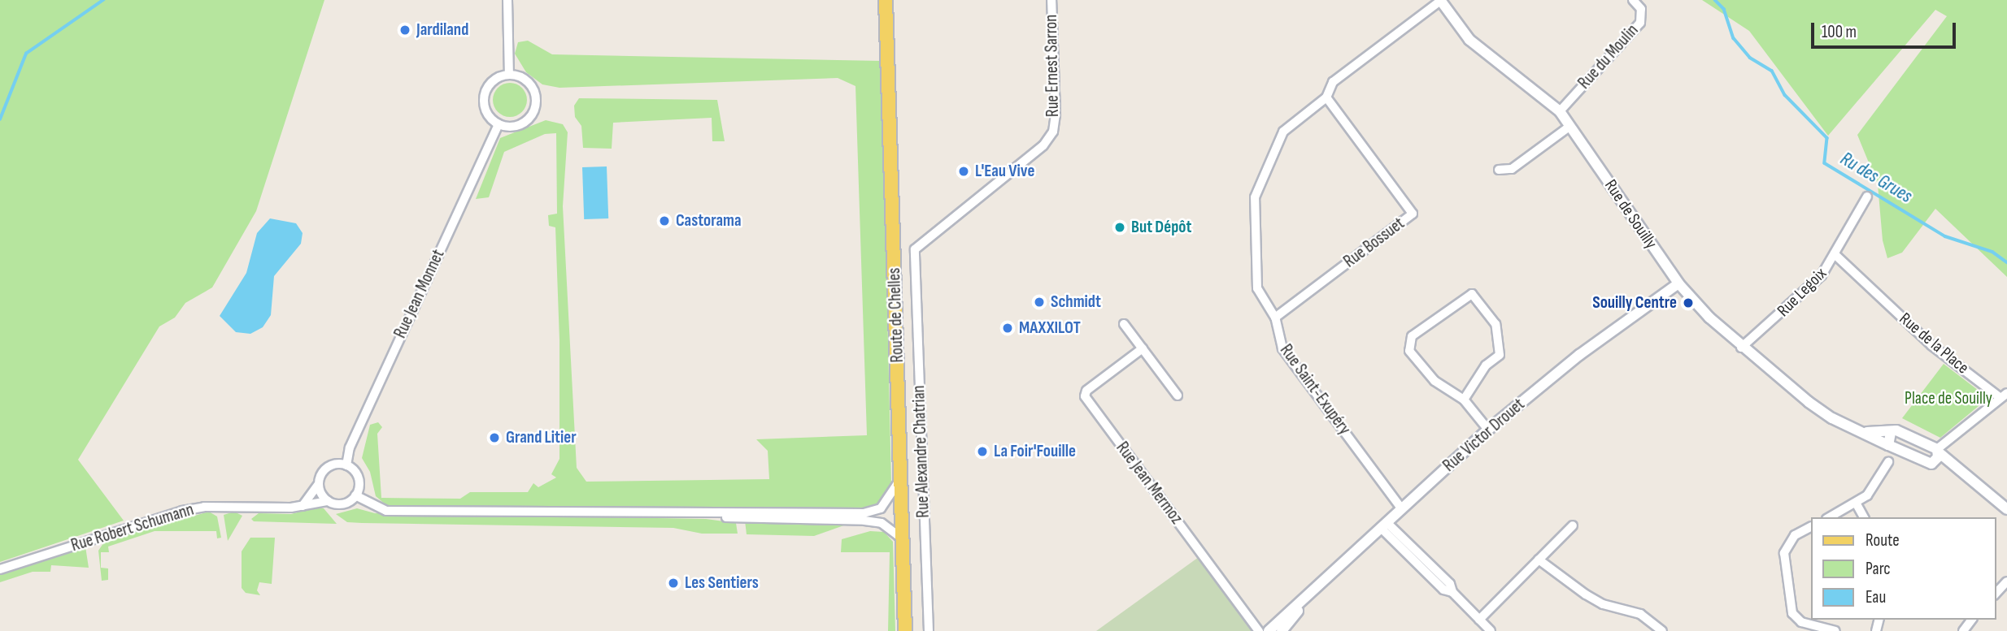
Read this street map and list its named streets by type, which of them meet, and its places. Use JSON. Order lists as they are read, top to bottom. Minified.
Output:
{"streets":{"main road":["Route de Chelles"],"street":["Rue du Moulin","Rue Ernest Sarron","Rue de Souilly","Rue Bossuet","Rue Legoix","Rue Jean Monnet","Rue de la Place","Rue Saint-Exupéry","Rue Victor Drouet","Rue Alexandre Chatrian","Rue Jean Mermoz","Rue Robert Schumann"]},"crossings":[["Rue du Moulin","Rue de Souilly"],["Rue Ernest Sarron","Rue Alexandre Chatrian"],["Rue de Souilly","Rue Legoix"],["Rue de Souilly","Rue Saint-Exupéry"],["Rue de Souilly","Rue Victor Drouet"],["Rue Bossuet","Rue Saint-Exupéry"],["Rue Legoix","Rue de la Place"],["Rue Jean Monnet","Rue Robert Schumann"],["Rue Saint-Exupéry","Rue Victor Drouet"]],"water":["Ru des Grues"],"parks":["Place de Souilly"],"places":["Jardiland","L'Eau Vive","Castorama","But Dépôt","Schmidt","Souilly Centre","MAXXILOT","Grand Litier","La Foir'Fouille","Les Sentiers"],"legend":["Route","Parc","Eau"],"scale_bar":"100 m"}
